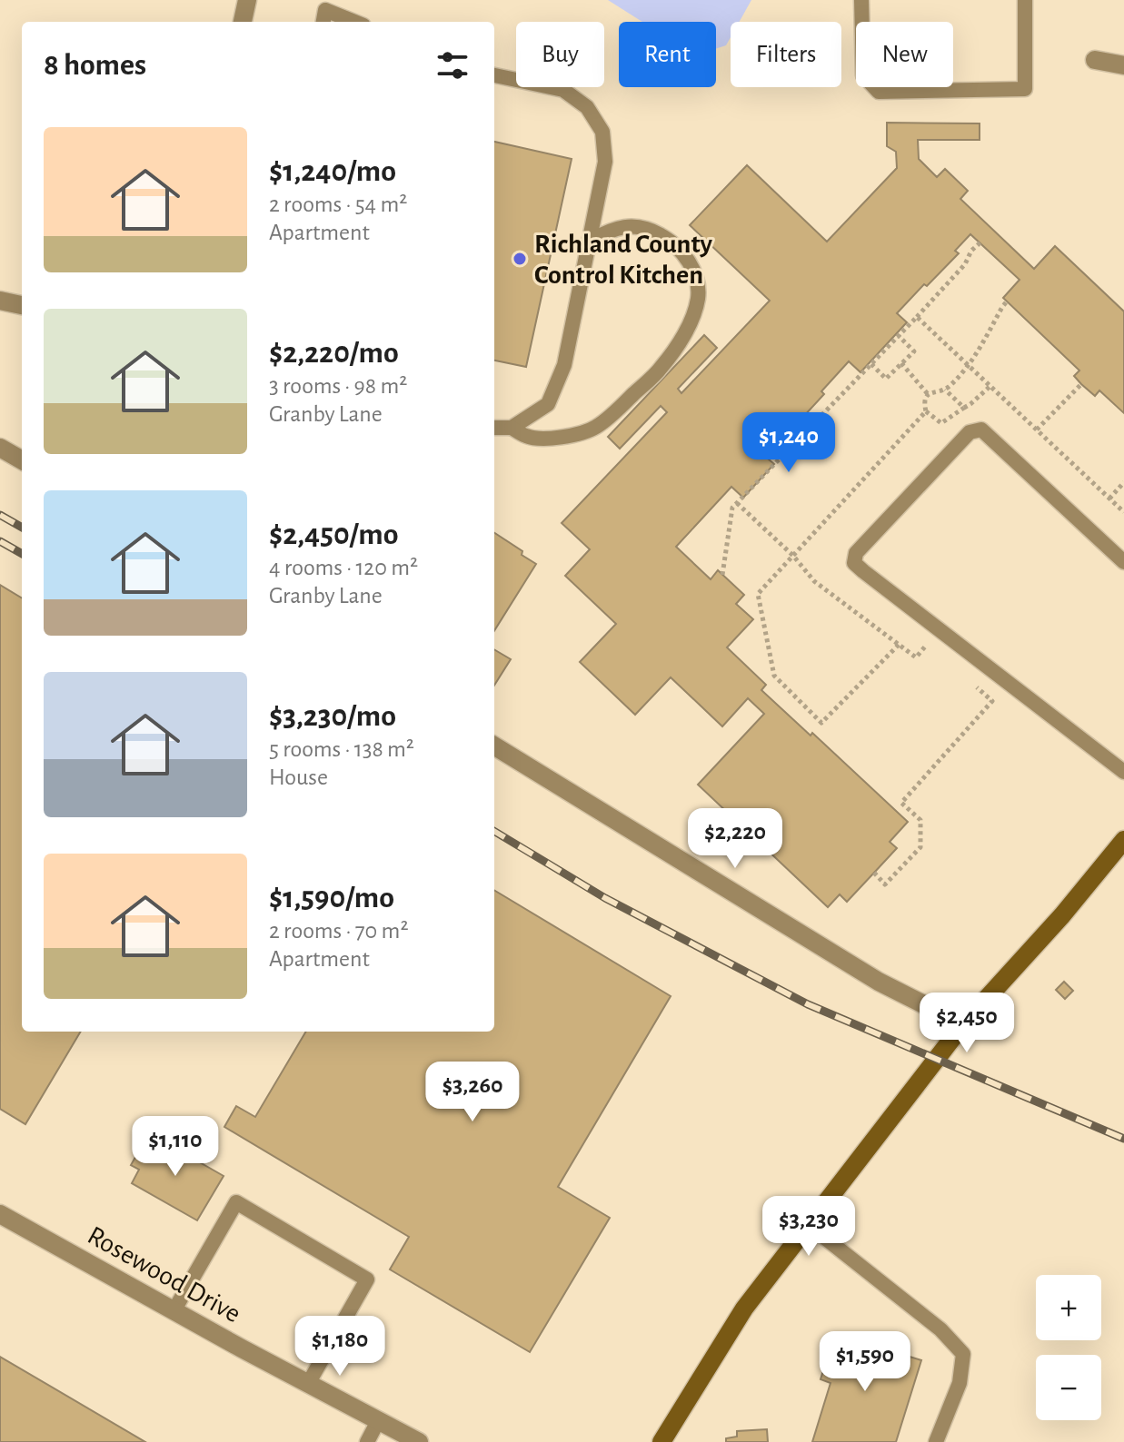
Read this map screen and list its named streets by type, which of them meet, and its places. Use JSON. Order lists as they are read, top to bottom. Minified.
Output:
{"streets":{"street":["Rosewood Drive"]},"places":["Richland County Control Kitchen"],"page":{"chip":["Buy","Rent","Filters","New"],"heading":"8 homes","list":[{"name":"$1,240/mo","note":"2 rooms · 54 m² · Apartment"},{"name":"$2,220/mo","note":"3 rooms · 98 m² · Granby Lane"},{"name":"$2,450/mo","note":"4 rooms · 120 m² · Granby Lane"},{"name":"$3,230/mo","note":"5 rooms · 138 m² · House"},{"name":"$1,590/mo","note":"2 rooms · 70 m² · Apartment"}],"price":["$1,240","$2,220","$2,450","$3,260","$1,110","$3,230","$1,180","$1,590"],"map_buttons":["+","−"]}}
